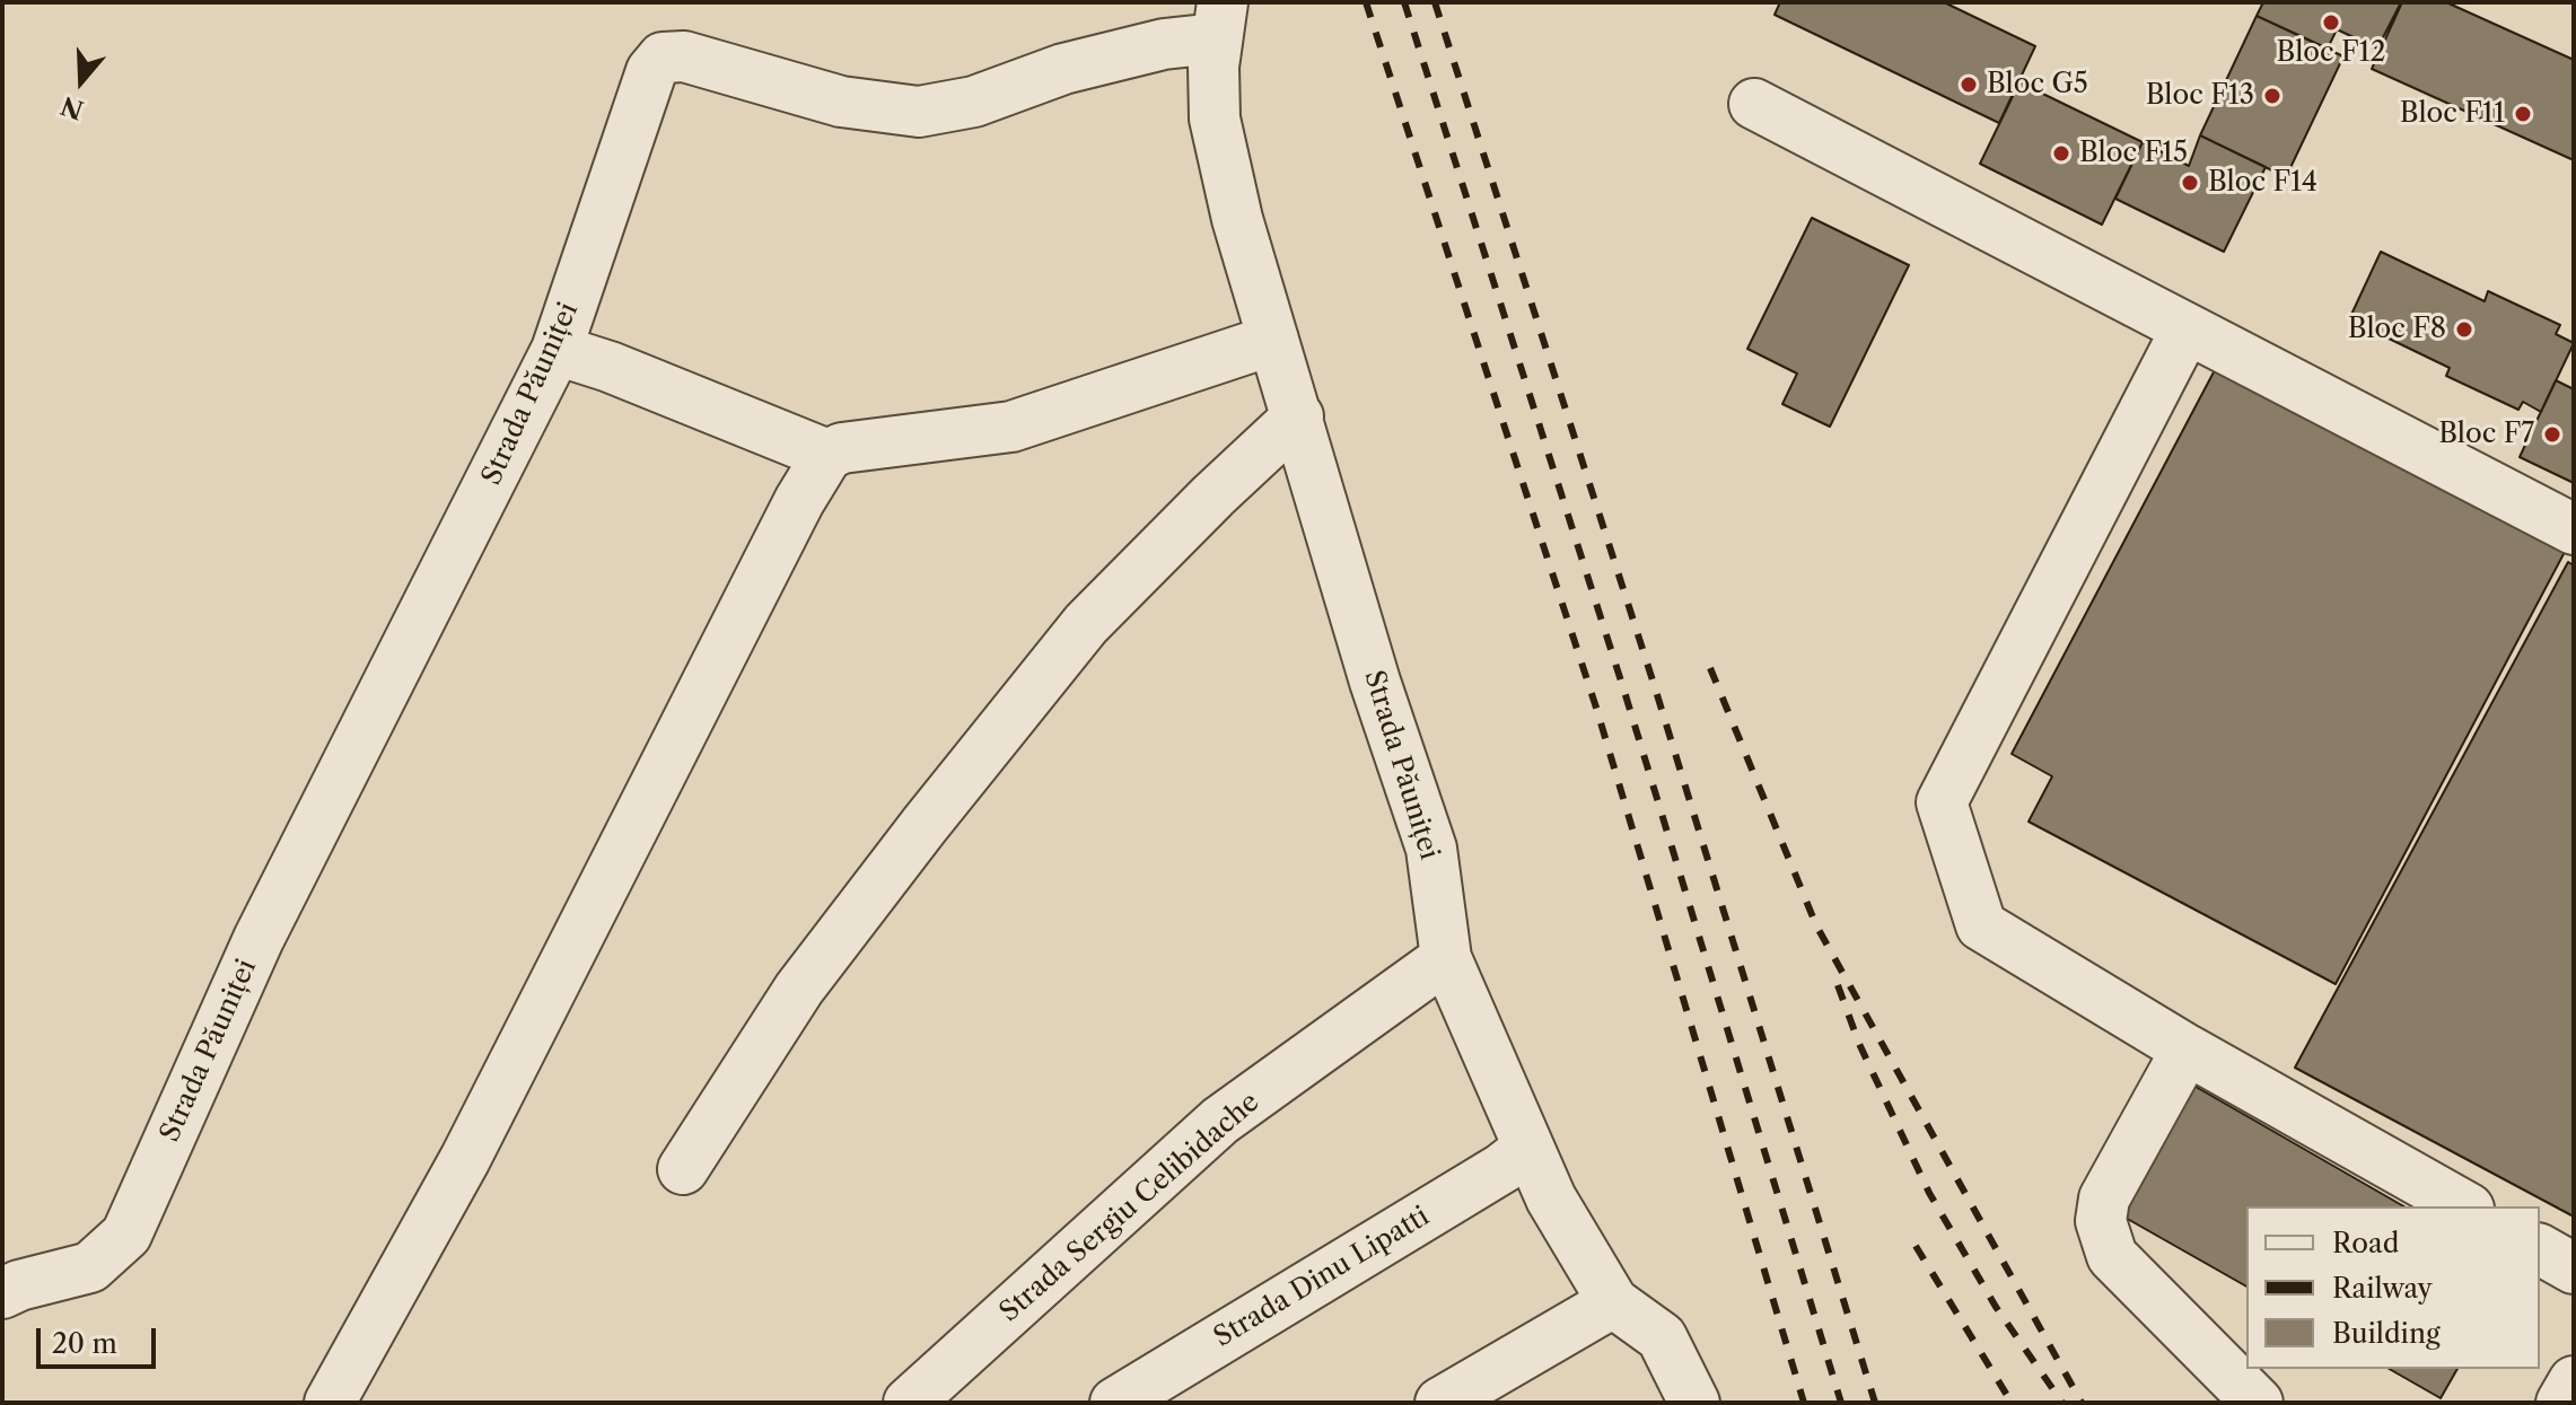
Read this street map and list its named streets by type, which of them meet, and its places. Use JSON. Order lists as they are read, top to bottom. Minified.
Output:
{"streets":{"street":["Strada Păuniței","Strada Sergiu Celibidache","Strada Dinu Lipatti"]},"crossings":[["Strada Păuniței","Strada Sergiu Celibidache"],["Strada Păuniței","Strada Dinu Lipatti"]],"places":["Bloc F12","Bloc G5","Bloc F13","Bloc F11","Bloc F15","Bloc F14","Bloc F8","Bloc F7"],"legend":["Road","Railway","Building"],"scale_bar":"20 m","north":"bottom"}
